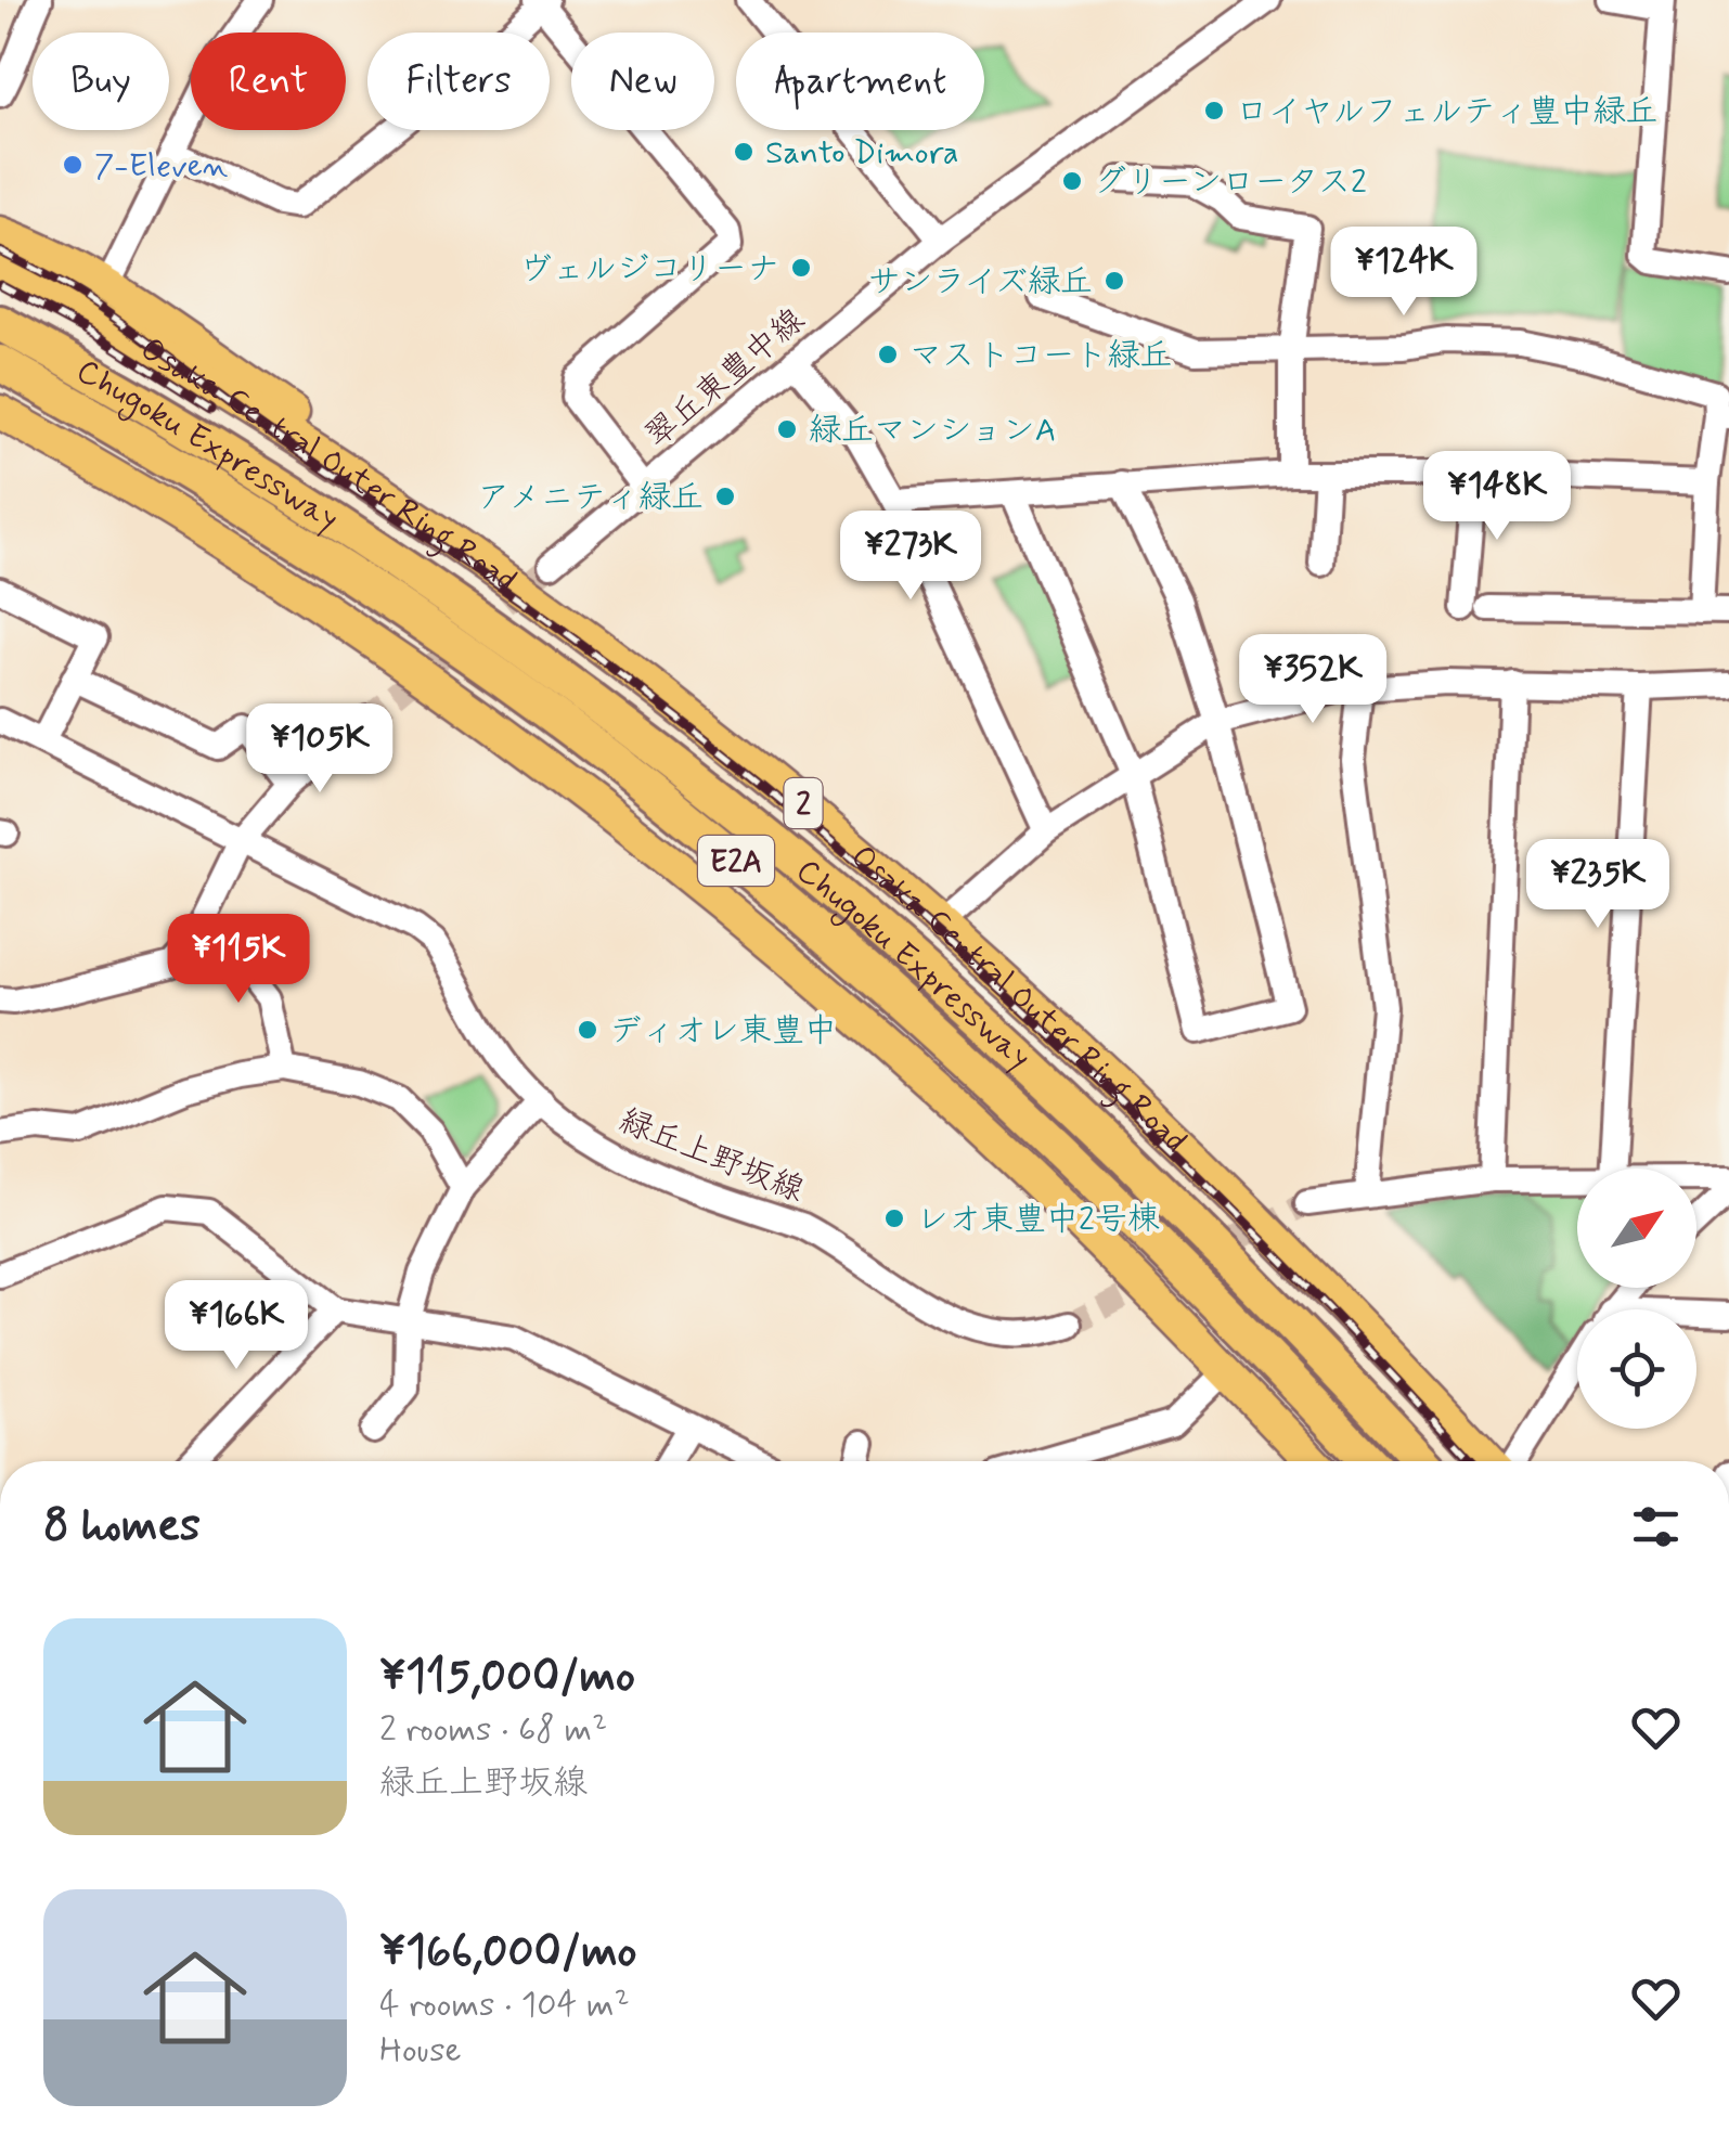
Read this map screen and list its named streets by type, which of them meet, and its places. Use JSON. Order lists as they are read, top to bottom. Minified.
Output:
{"streets":{"highway":["Chugoku Expressway","E2A"],"main road":["Osaka Central Outer Ring Road","2"],"street":["翠丘東豊中線","緑丘上野坂線"]},"places":["ロイヤルフェルティ豊中緑丘","Santo Dimora","7-Eleven","グリーンロータス2","ヴェルジコリーナ","サンライズ緑丘","マストコート緑丘","緑丘マンションA","アメニティ緑丘","ディオレ東豊中","レオ東豊中2号棟"],"north":"top right","page":{"chip":["Buy","Rent","Filters","New","Apartment"],"price":["¥124K","¥148K","¥273K","¥352K","¥105K","¥235K","¥115K","¥166K"],"heading":"8 homes","list":[{"name":"¥115,000/mo","note":"2 rooms · 68 m² · 緑丘上野坂線"},{"name":"¥166,000/mo","note":"4 rooms · 104 m² · House"}]}}
